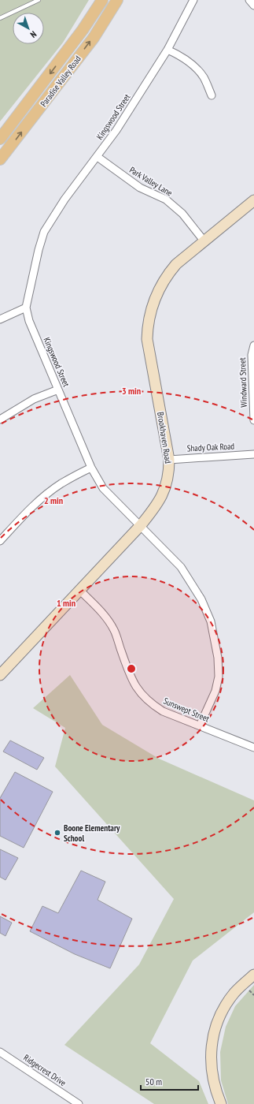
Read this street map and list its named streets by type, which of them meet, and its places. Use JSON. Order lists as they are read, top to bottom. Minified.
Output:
{"streets":{"main road":["Paradise Valley Road"],"street":["Kingswood Street","Park Valley Lane","Windward Street","Brookhaven Road","Shady Oak Road","Sunswept Street","Ridgecrest Drive"]},"crossings":[["Kingswood Street","Park Valley Lane"],["Kingswood Street","Brookhaven Road"],["Kingswood Street","Sunswept Street"],["Park Valley Lane","Brookhaven Road"],["Brookhaven Road","Shady Oak Road"],["Brookhaven Road","Sunswept Street"]],"places":["Boone Elementary School"],"scale_bar":"50 m","north":"bottom right","rings":["3 min","2 min","1 min"]}
